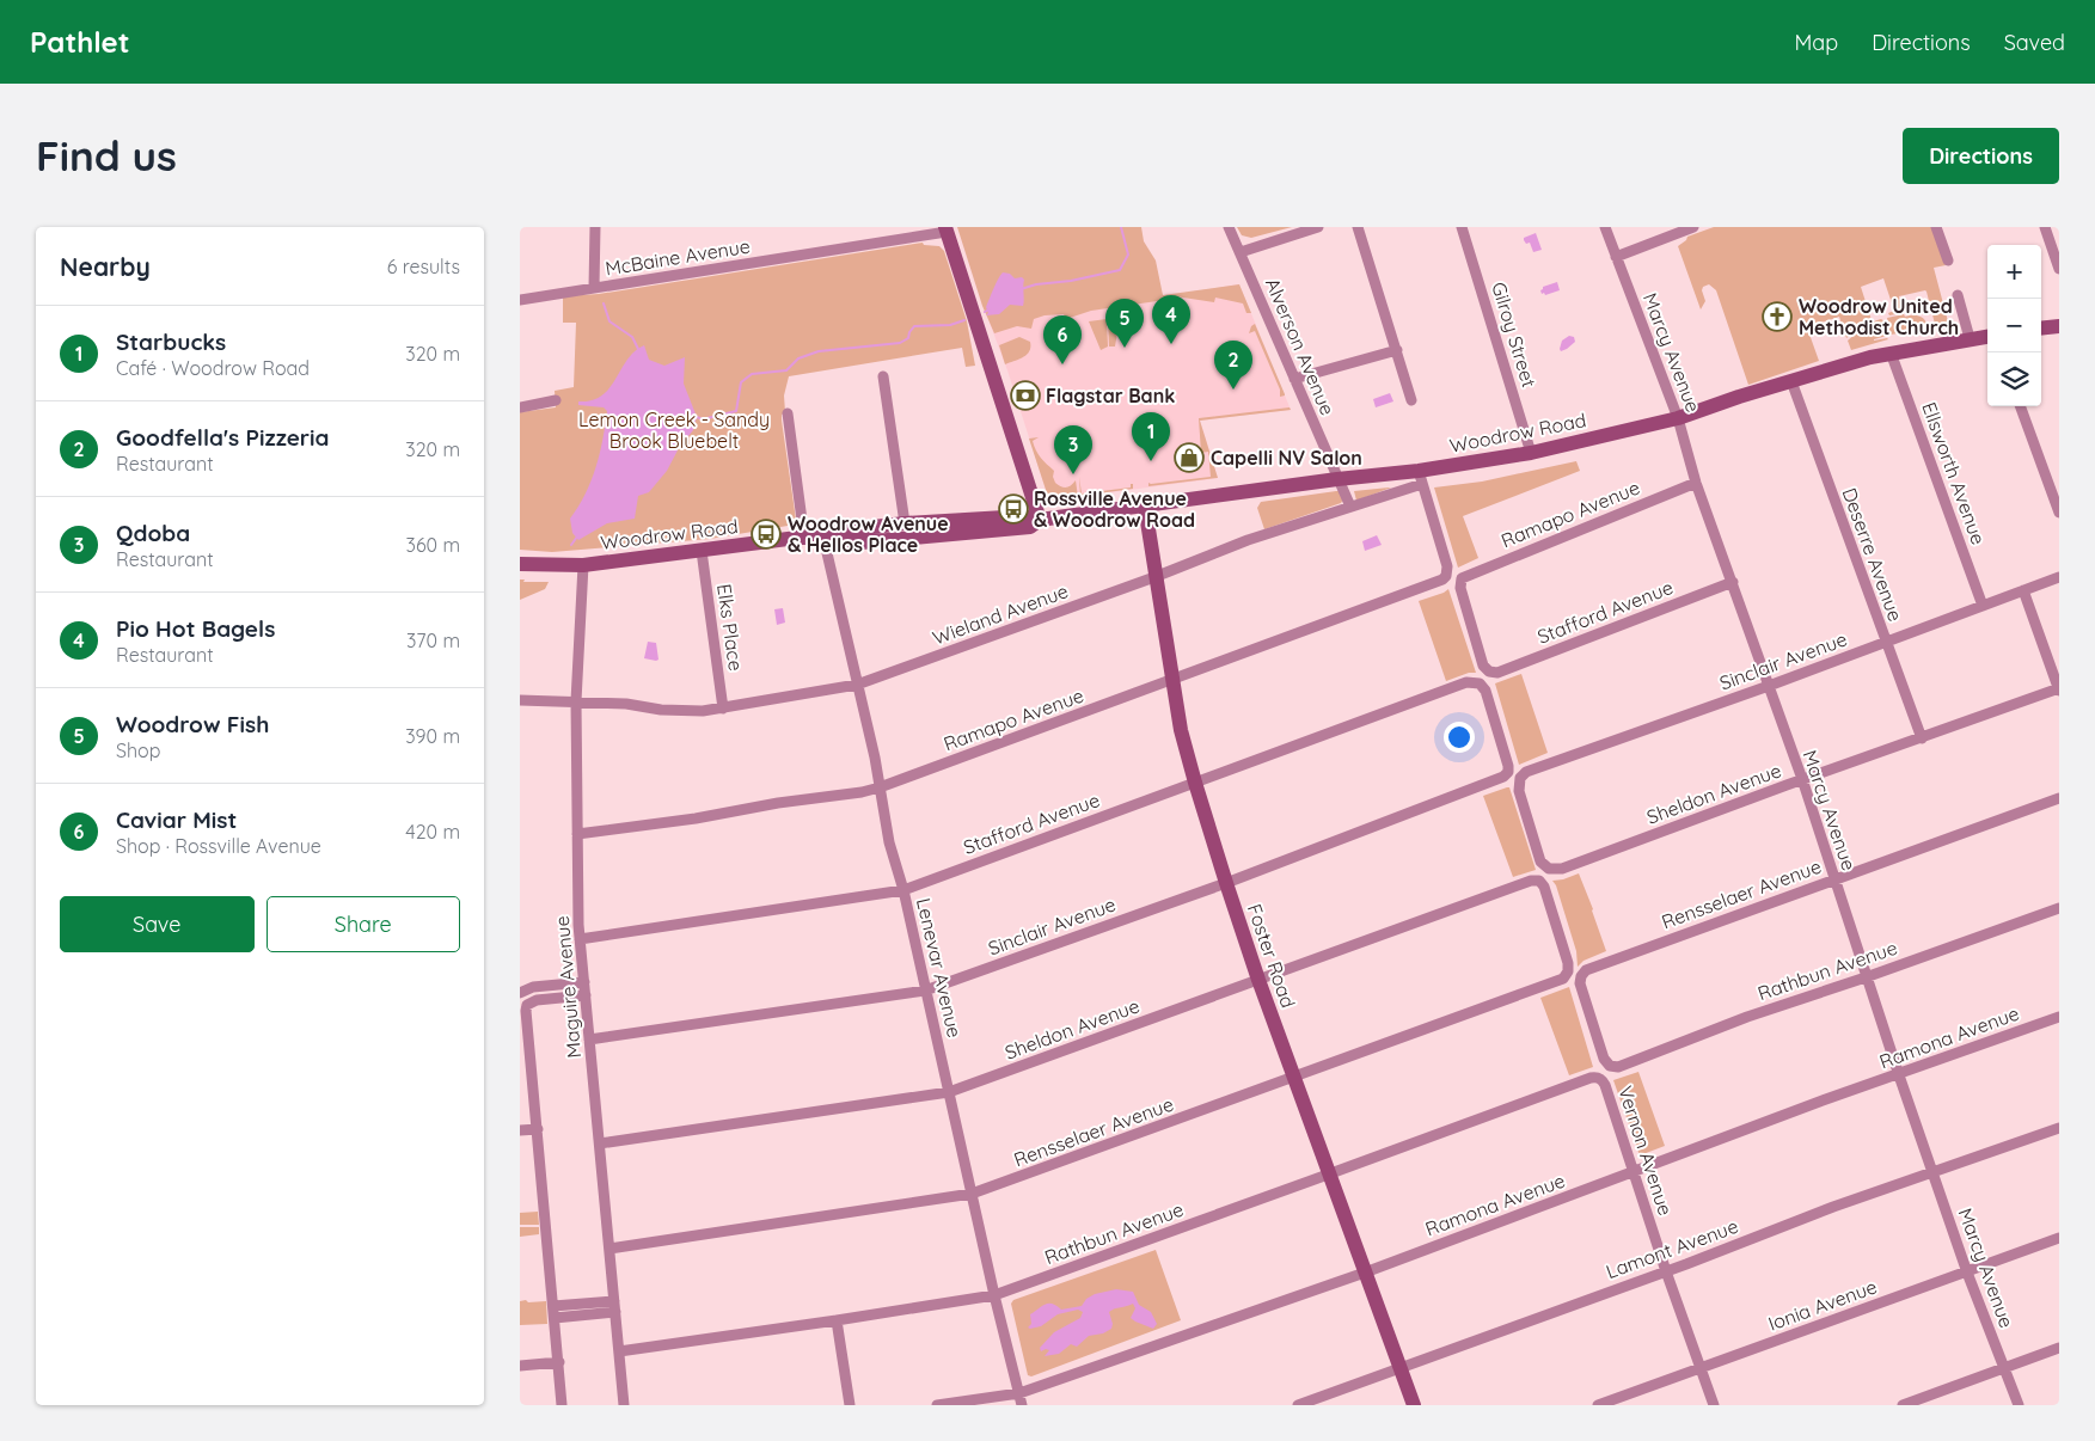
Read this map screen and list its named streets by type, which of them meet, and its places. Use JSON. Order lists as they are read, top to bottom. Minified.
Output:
{"streets":{"street":["McBaine Avenue","Gilroy Street","Alverson Avenue","Marcy Avenue","Woodrow Road","Ellsworth Avenue","Ramapo Avenue","Deserre Avenue","Stafford Avenue","Wieland Avenue","Elks Place","Sinclair Avenue","Sheldon Avenue","Rensselaer Avenue","Foster Road","Lenevar Avenue","Rathbun Avenue","Maguire Avenue","Ramona Avenue","Vernon Avenue","Lamont Avenue","Ionia Avenue"]},"crossings":[["Gilroy Street","Woodrow Road"],["Alverson Avenue","Woodrow Road"],["Alverson Avenue","Wieland Avenue"],["Marcy Avenue","Woodrow Road"],["Marcy Avenue","Ramapo Avenue"],["Marcy Avenue","Stafford Avenue"],["Marcy Avenue","Sinclair Avenue"],["Marcy Avenue","Sheldon Avenue"],["Marcy Avenue","Rensselaer Avenue"],["Marcy Avenue","Rathbun Avenue"],["Marcy Avenue","Ramona Avenue"],["Marcy Avenue","Lamont Avenue"],["Marcy Avenue","Ionia Avenue"],["Woodrow Road","Ellsworth Avenue"],["Woodrow Road","Ramapo Avenue"],["Woodrow Road","Deserre Avenue"],["Woodrow Road","Wieland Avenue"],["Woodrow Road","Elks Place"],["Woodrow Road","Foster Road"],["Woodrow Road","Lenevar Avenue"],["Woodrow Road","Maguire Avenue"],["Ellsworth Avenue","Sinclair Avenue"],["Ramapo Avenue","Stafford Avenue"],["Ramapo Avenue","Wieland Avenue"],["Ramapo Avenue","Foster Road"],["Ramapo Avenue","Lenevar Avenue"],["Ramapo Avenue","Maguire Avenue"],["Deserre Avenue","Sinclair Avenue"],["Deserre Avenue","Sheldon Avenue"],["Stafford Avenue","Sinclair Avenue"],["Stafford Avenue","Foster Road"],["Stafford Avenue","Lenevar Avenue"],["Stafford Avenue","Maguire Avenue"],["Wieland Avenue","Elks Place"],["Wieland Avenue","Foster Road"],["Wieland Avenue","Lenevar Avenue"],["Wieland Avenue","Maguire Avenue"],["Sinclair Avenue","Sheldon Avenue"],["Sinclair Avenue","Foster Road"],["Sinclair Avenue","Lenevar Avenue"],["Sinclair Avenue","Maguire Avenue"],["Sheldon Avenue","Rensselaer Avenue"],["Sheldon Avenue","Foster Road"],["Sheldon Avenue","Lenevar Avenue"],["Sheldon Avenue","Maguire Avenue"],["Rensselaer Avenue","Foster Road"],["Rensselaer Avenue","Lenevar Avenue"],["Rensselaer Avenue","Maguire Avenue"],["Rensselaer Avenue","Vernon Avenue"],["Foster Road","Rathbun Avenue"],["Foster Road","Ramona Avenue"],["Foster Road","Lamont Avenue"],["Lenevar Avenue","Rathbun Avenue"],["Lenevar Avenue","Ramona Avenue"],["Rathbun Avenue","Maguire Avenue"],["Rathbun Avenue","Vernon Avenue"],["Ramona Avenue","Vernon Avenue"],["Vernon Avenue","Lamont Avenue"],["Vernon Avenue","Ionia Avenue"]],"parks":["Lemon Creek - Sandy Brook Bluebelt"],"places":{"church":["Woodrow United Methodist Church"],"bank":["Flagstar Bank"],"shop":["Capelli NV Salon"],"bus stop":["Rossville Avenue & Woodrow Road","Woodrow Avenue & Hellos Place"]},"page":{"header":"Pathlet","nav":["Map","Directions","Saved"],"buttons":["Directions",["Save","Share"]],"title":"Find us","heading":["Nearby","6 results"],"map_buttons":["+","−"],"pins":["4","5","6","2","1","3"],"list":[{"mark":"1","name":"Starbucks","note":"Café · Woodrow Road","value":"320 m"},{"mark":"2","name":"Goodfella's Pizzeria","note":"Restaurant","value":"320 m"},{"mark":"3","name":"Qdoba","note":"Restaurant","value":"360 m"},{"mark":"4","name":"Pio Hot Bagels","note":"Restaurant","value":"370 m"},{"mark":"5","name":"Woodrow Fish","note":"Shop","value":"390 m"},{"mark":"6","name":"Caviar Mist","note":"Shop · Rossville Avenue","value":"420 m"}]}}
